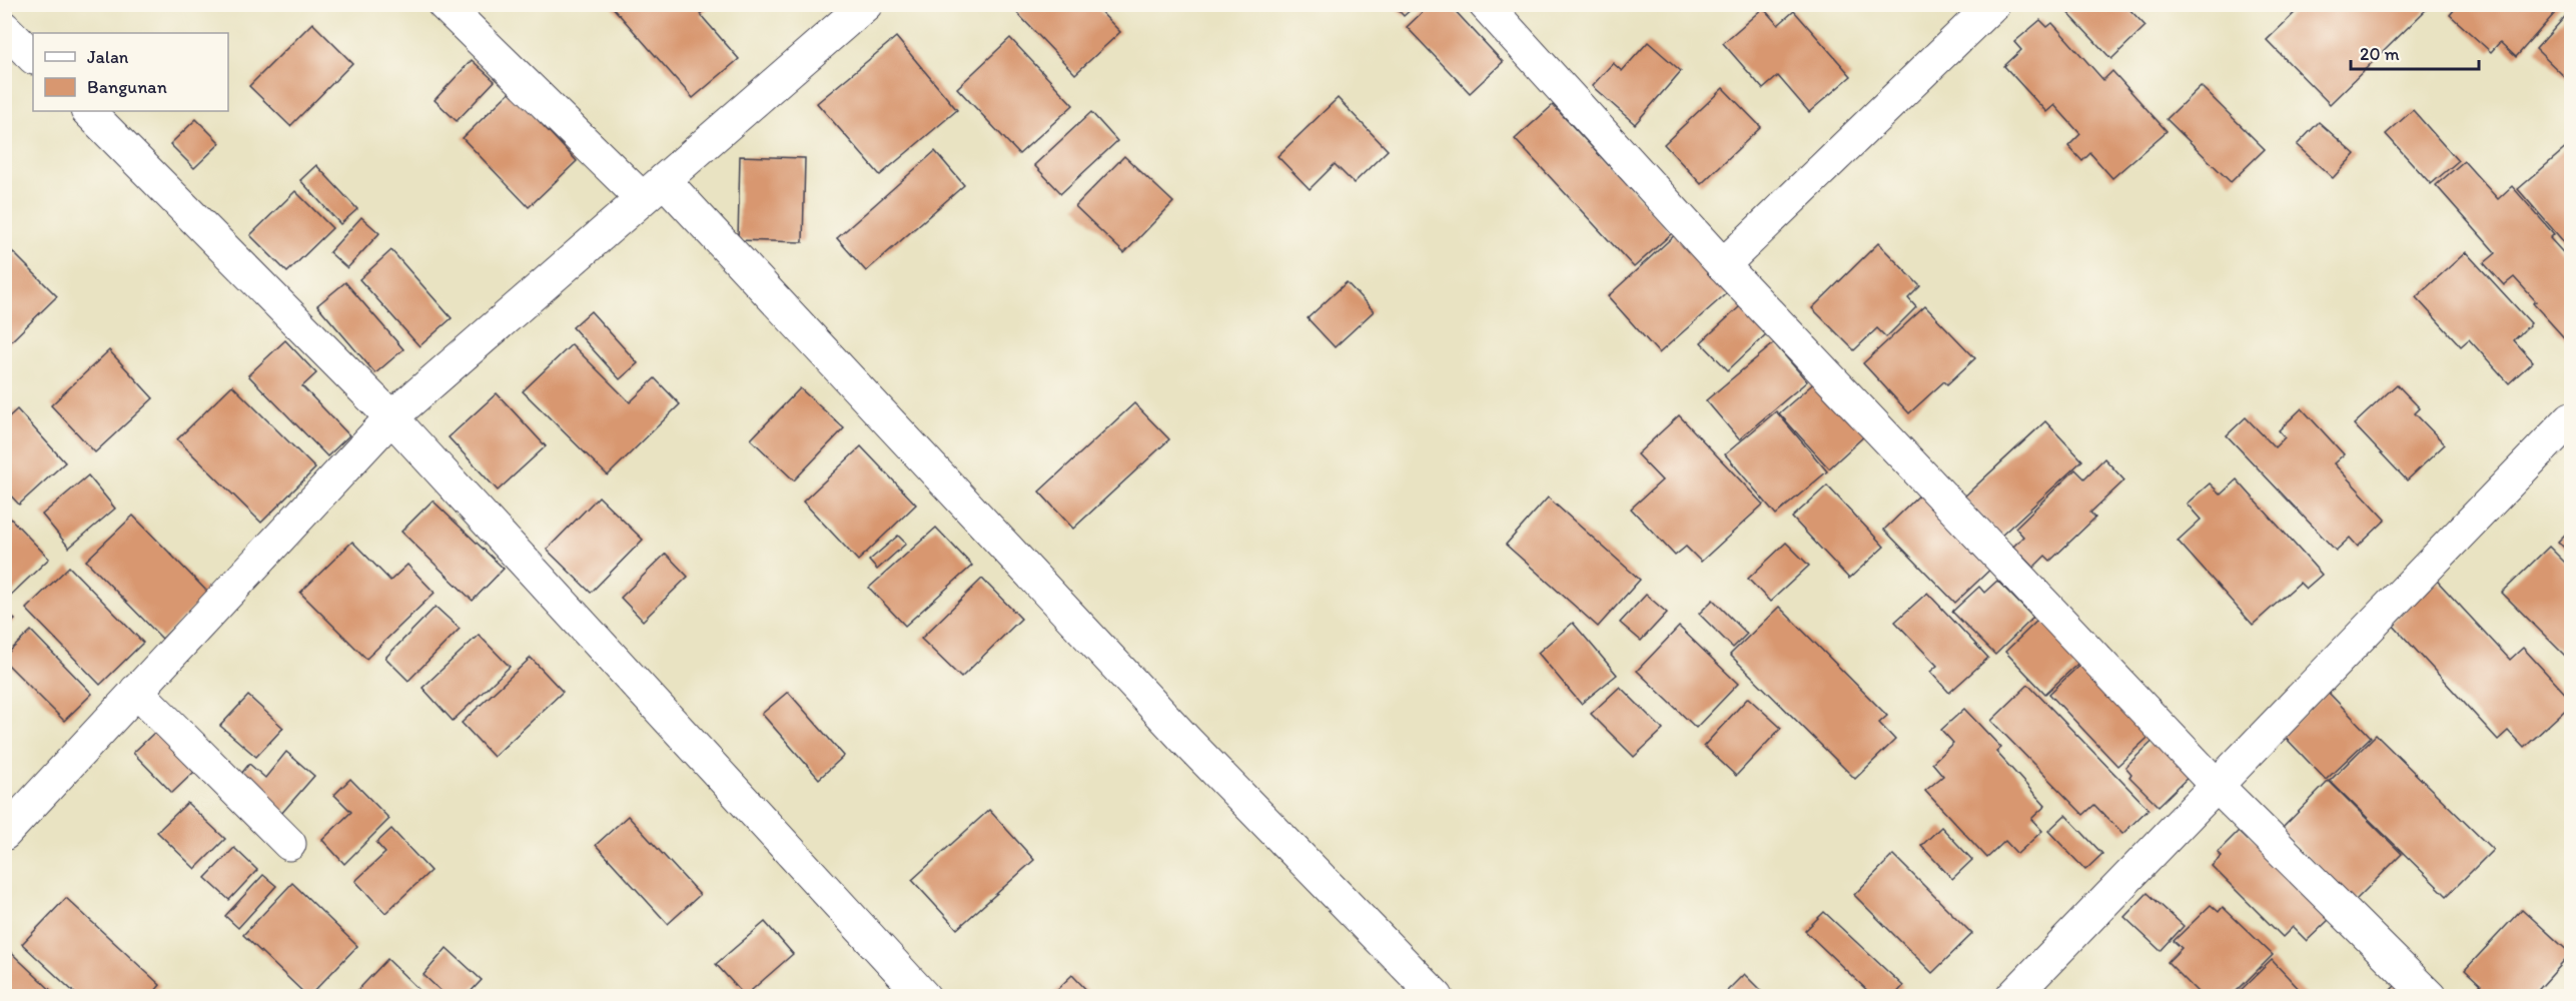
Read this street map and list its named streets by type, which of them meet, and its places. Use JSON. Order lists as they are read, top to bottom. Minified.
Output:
{"legend":["Jalan","Bangunan"],"scale_bar":"20 m"}
